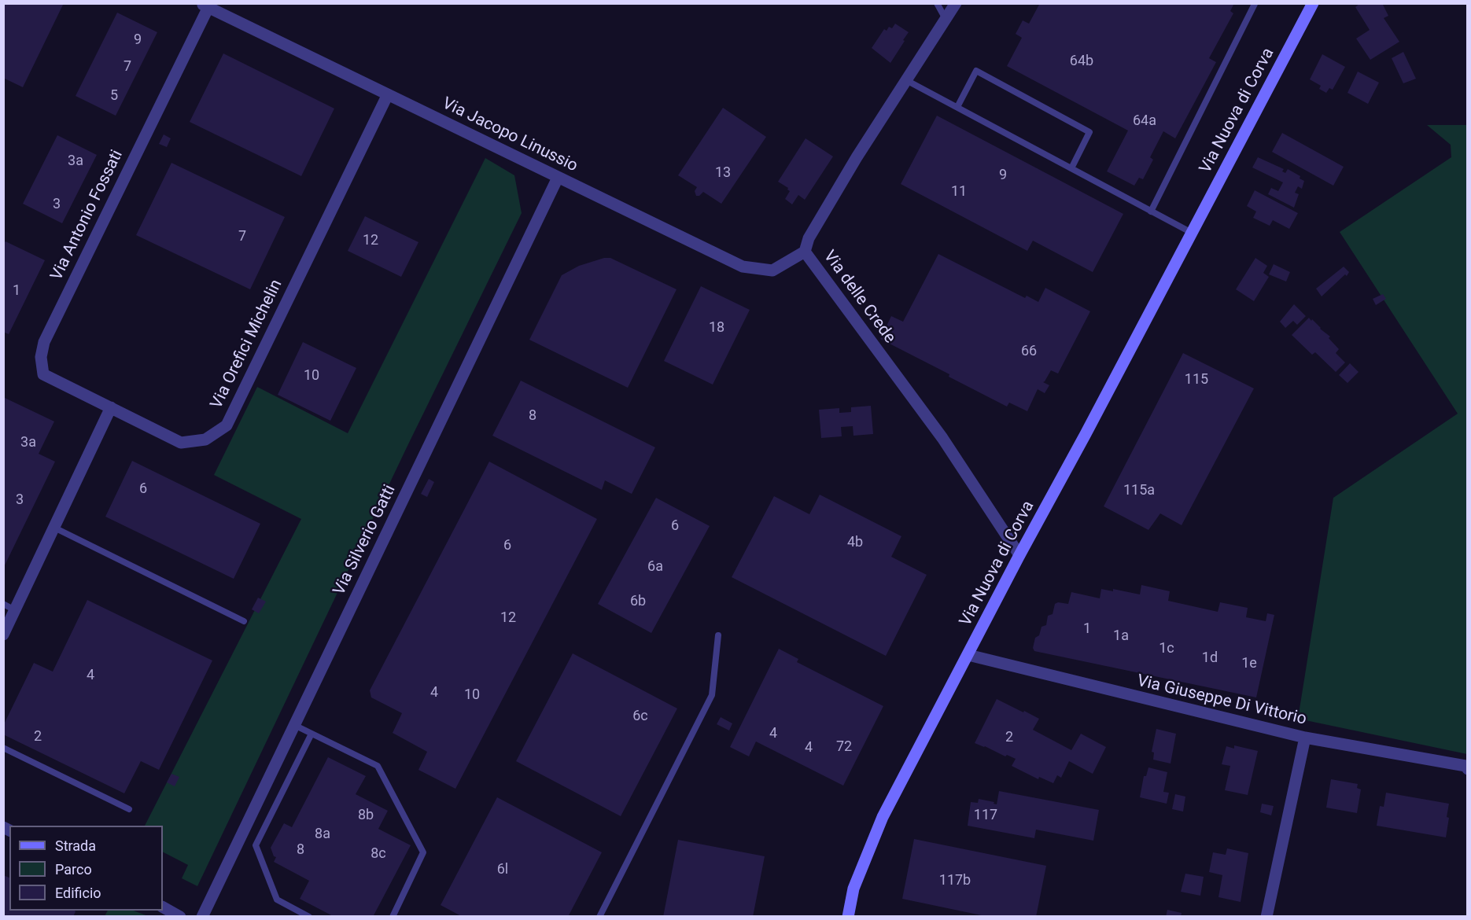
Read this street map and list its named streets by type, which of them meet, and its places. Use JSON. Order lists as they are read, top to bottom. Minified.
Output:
{"streets":{"main road":["Via Nuova di Corva"],"street":["Via Jacopo Linussio","Via Antonio Fossati","Via delle Crede","Via Orefici Michelin","Via Silverio Gatti","Via Giuseppe Di Vittorio"]},"crossings":[["Via Nuova di Corva","Via delle Crede"],["Via Nuova di Corva","Via Giuseppe Di Vittorio"],["Via Jacopo Linussio","Via Antonio Fossati"],["Via Jacopo Linussio","Via delle Crede"],["Via Jacopo Linussio","Via Orefici Michelin"],["Via Jacopo Linussio","Via Silverio Gatti"],["Via Antonio Fossati","Via Orefici Michelin"]],"house_numbers":["9","64b","7","5","64a","3a","13","9","11","3","7","12","1","18","66","10","115","8","3a","6","115a","3","6","4b","6","6a","6b","12","1","1a","1c","1d","1e","4","4","10","6c","4","2","2","72","4","8b","117","8a","8","8c","6l","117b"],"legend":["Strada","Parco","Edificio"]}
